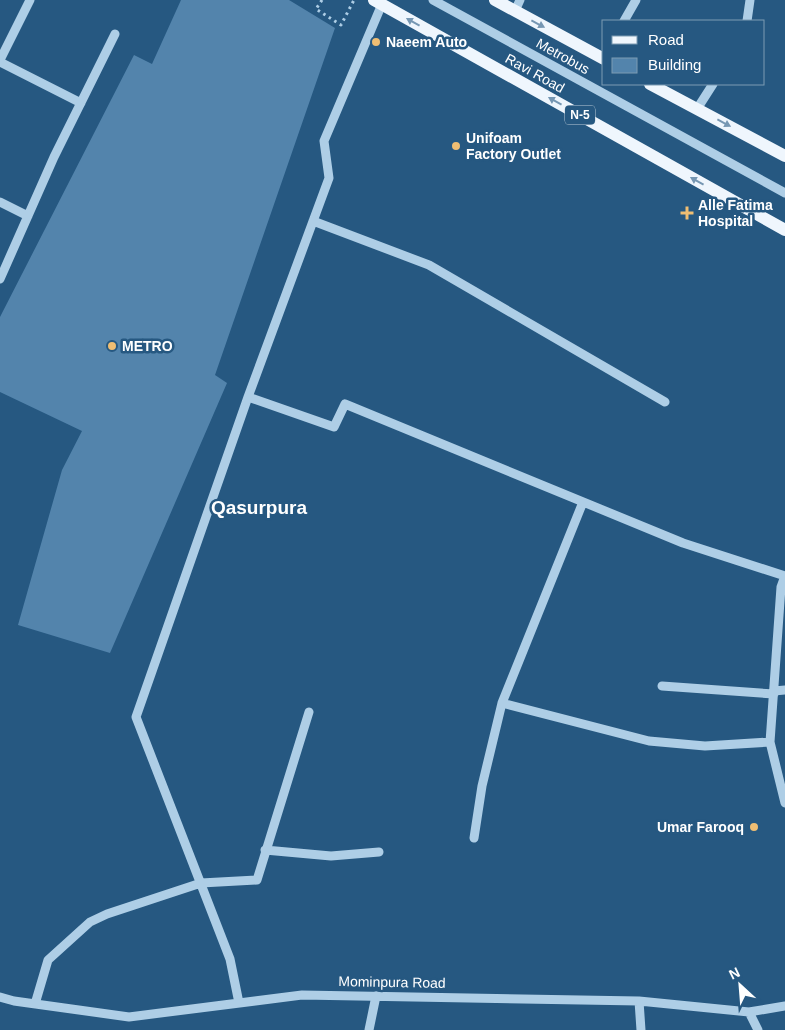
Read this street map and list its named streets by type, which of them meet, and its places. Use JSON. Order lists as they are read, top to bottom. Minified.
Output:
{"streets":{"main road":["Ravi Road","N-5"],"street":["Metrobus","Mominpura Road"]},"districts":["Qasurpura"],"places":{"other":["Naeem Auto","Unifoam Factory Outlet","METRO","Umar Farooq"],"health":["Alle Fatima Hospital"]},"legend":["Road","Building"],"north":"top left"}
